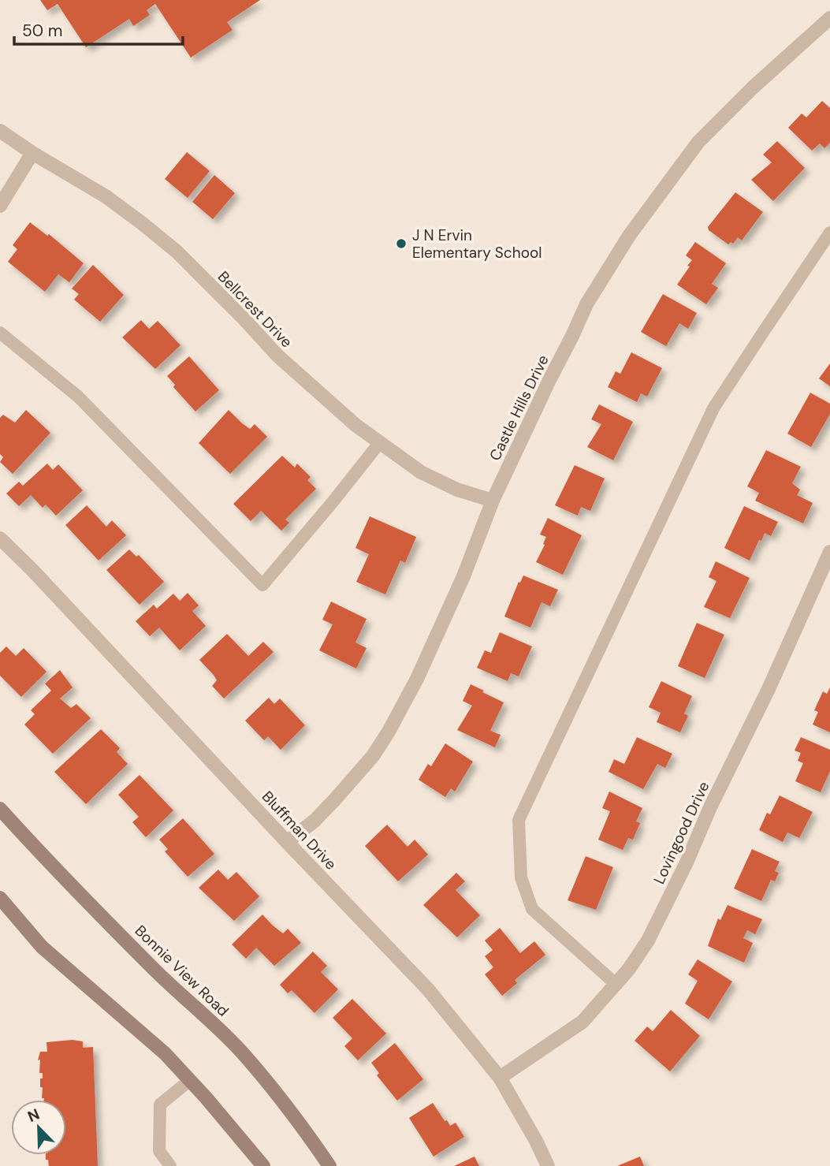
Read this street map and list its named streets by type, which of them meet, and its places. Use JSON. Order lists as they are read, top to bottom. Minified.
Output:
{"streets":{"main road":["Bonnie View Road"],"street":["Bellcrest Drive","Castle Hills Drive","Bluffman Drive","Lovingood Drive"]},"crossings":[["Bellcrest Drive","Castle Hills Drive"],["Castle Hills Drive","Bluffman Drive"],["Bluffman Drive","Lovingood Drive"]],"places":["J N Ervin Elementary School"],"scale_bar":"50 m","north":"top left"}
